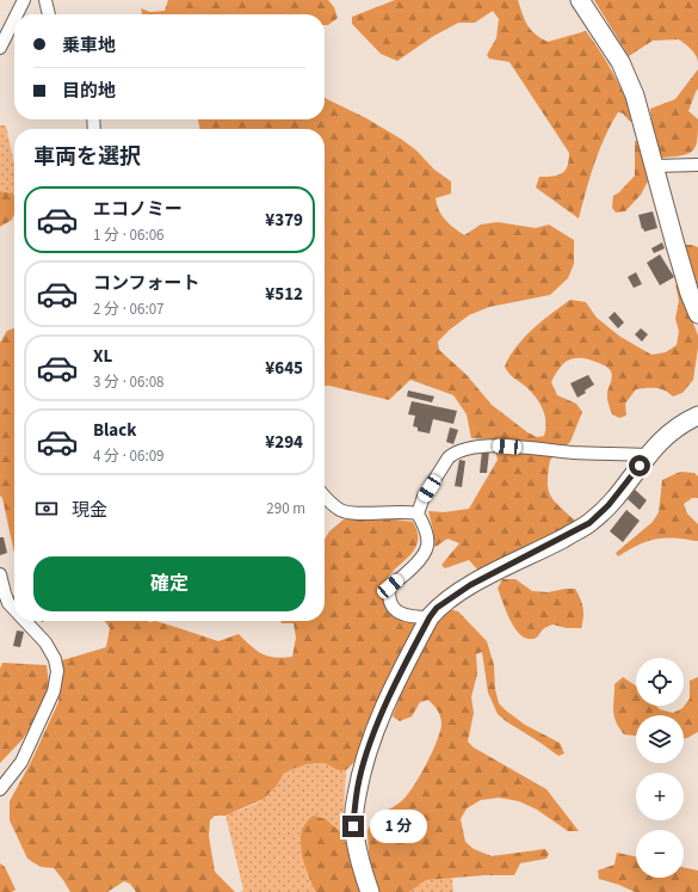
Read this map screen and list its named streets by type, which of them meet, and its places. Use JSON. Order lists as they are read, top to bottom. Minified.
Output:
{"page":{"banner":["乗車地","目的地"],"heading":"車両を選択","list":[{"name":"エコノミー","note":"1 分 · 06:06","value":"¥379"},{"name":"コンフォート","note":"2 分 · 06:07","value":"¥512"},{"name":"XL","note":"3 分 · 06:08","value":"¥645"},{"name":"Black","note":"4 分 · 06:09","value":"¥294"}],"pay":["現金","290 m"],"buttons":"確定","map_buttons":["+","−"],"bubble":"1 分"}}
